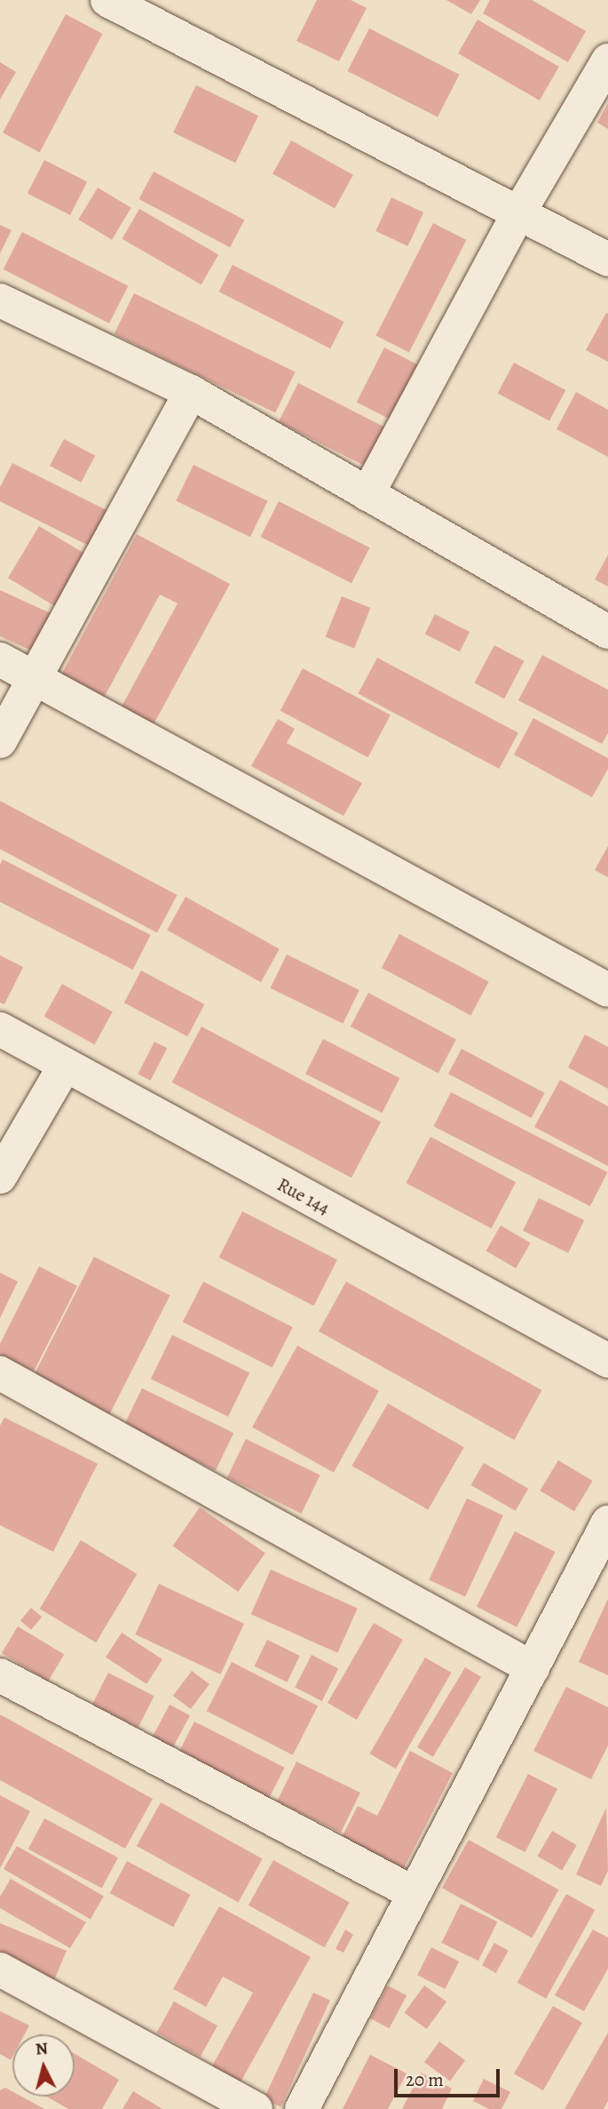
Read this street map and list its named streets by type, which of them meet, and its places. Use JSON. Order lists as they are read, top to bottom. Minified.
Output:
{"streets":{"street":["Rue 144"]},"scale_bar":"20 m","north":"top"}
